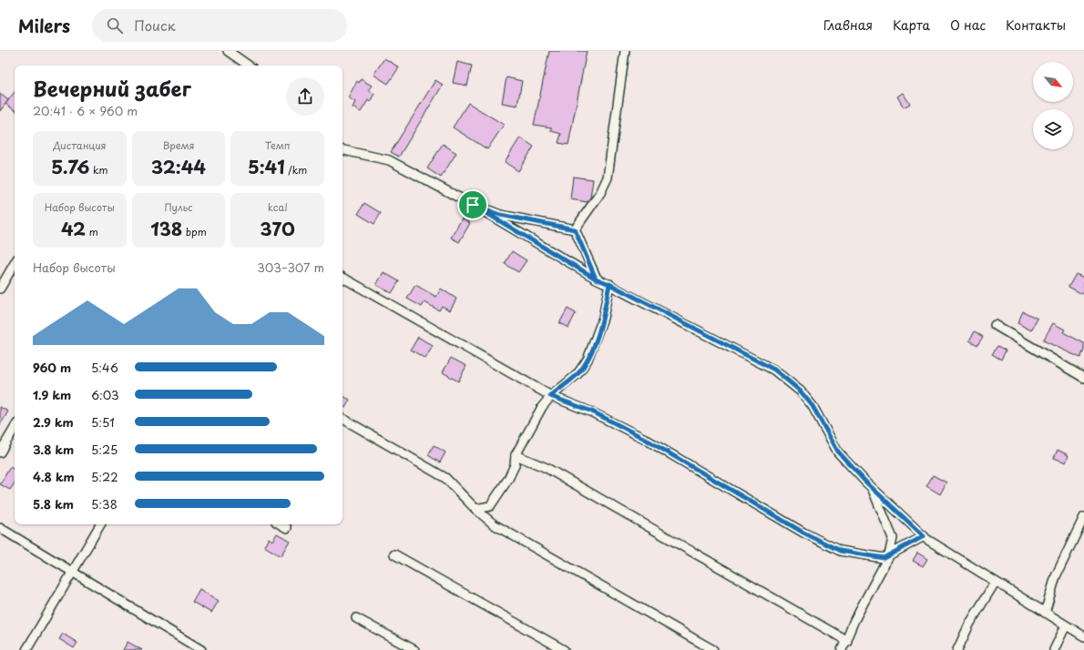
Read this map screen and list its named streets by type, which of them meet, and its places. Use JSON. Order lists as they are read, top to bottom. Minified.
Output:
{"north":"bottom right","page":{"header":"Milers","search":"Поиск","nav":["Главная","Карта","О нас","Контакты"],"heading":["Вечерний забег","20:41 · 6 × 960 m"],"stats":[["Дистанция","5.76 km"],["Время","32:44"],["Темп","5:41 /km"],["Набор высоты","42 m"],["Пульс","138 bpm"],["kcal","370"]],"chart":["Набор высоты","303–307 m"],"list":[{"name":"960 m","note":"5:46"},{"name":"1.9 km","note":"6:03"},{"name":"2.9 km","note":"5:51"},{"name":"3.8 km","note":"5:25"},{"name":"4.8 km","note":"5:22"},{"name":"5.8 km","note":"5:38"}]}}
